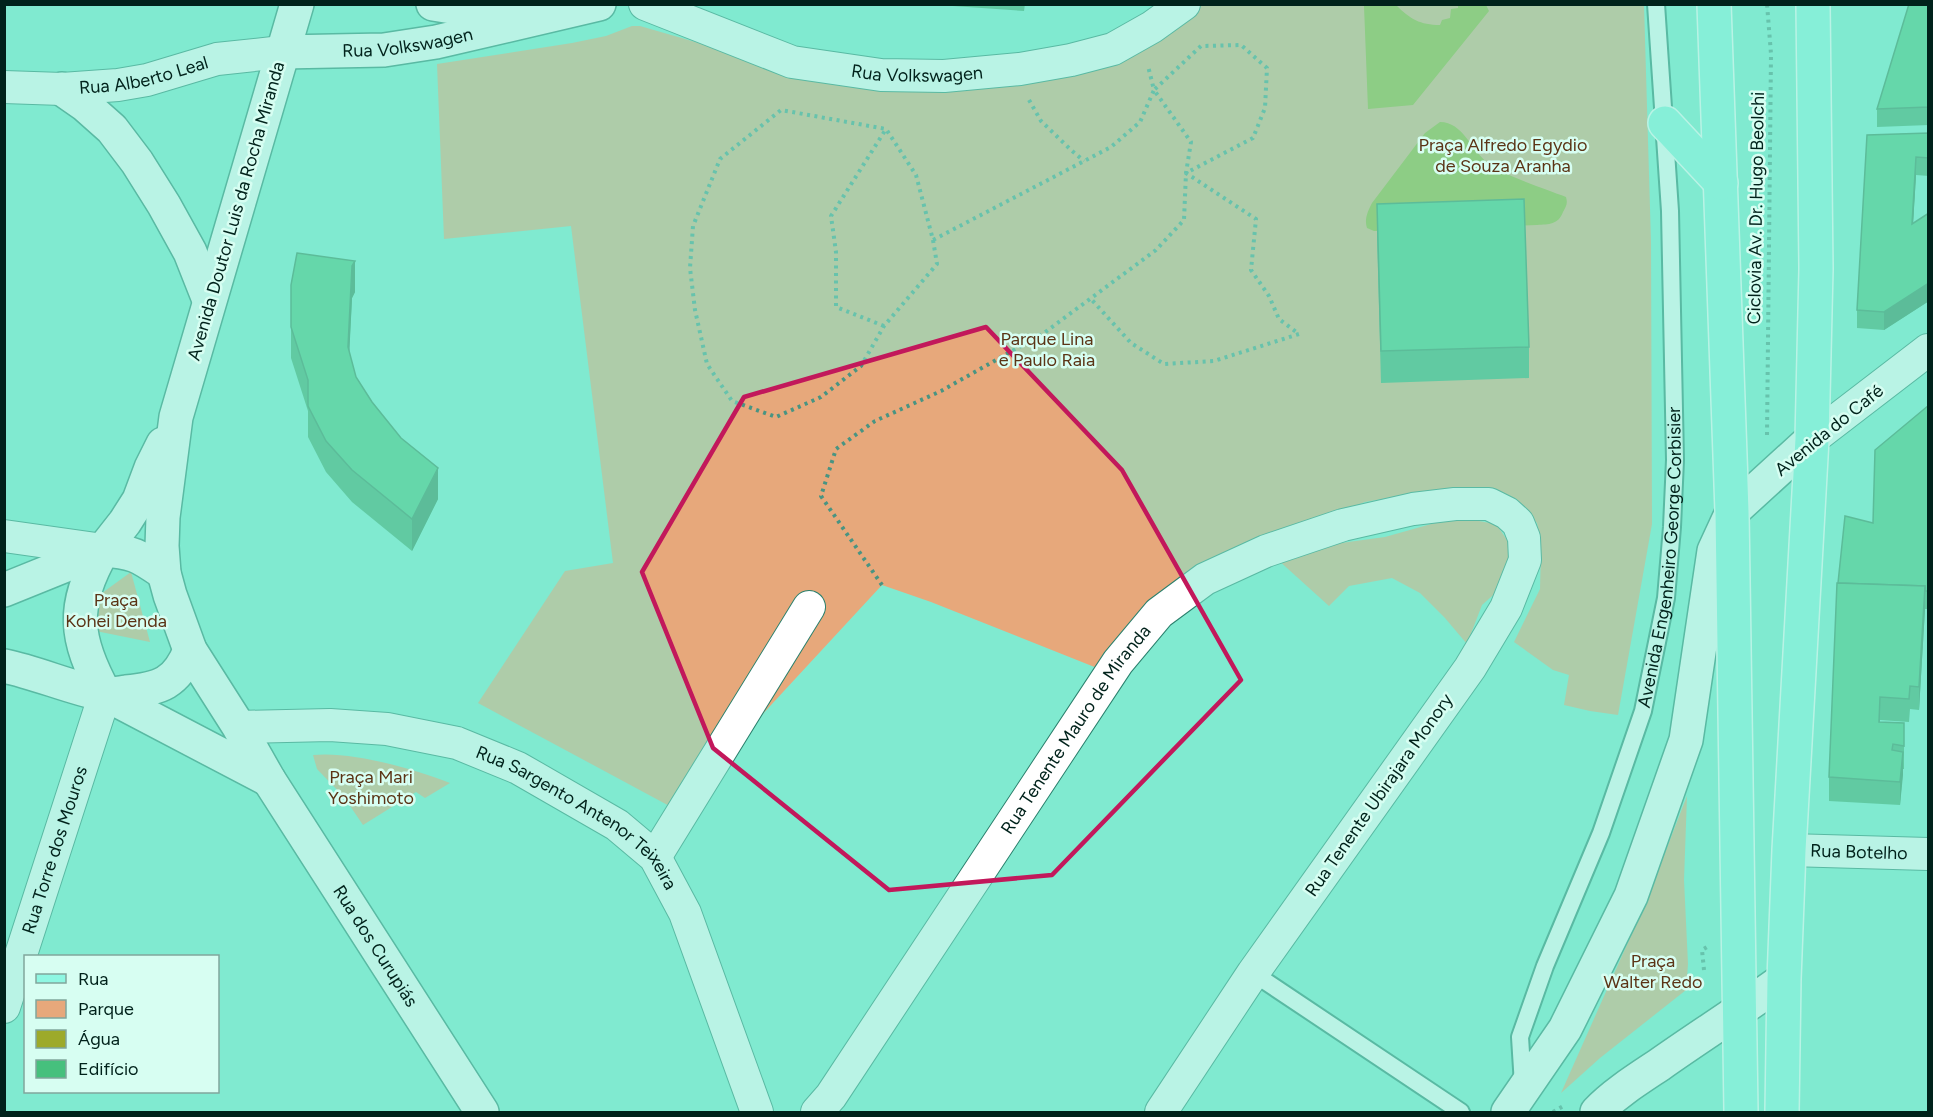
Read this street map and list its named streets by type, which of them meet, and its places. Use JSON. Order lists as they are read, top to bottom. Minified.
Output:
{"streets":{"street":["Rua Volkswagen","Rua Alberto Leal","Avenida Doutor Luis da Rocha Miranda","Avenida do Café","Avenida Engenheiro George Corbisier","Rua Tenente Mauro de Miranda","Rua Tenente Ubirajara Monory","Rua Sargento Antenor Teixeira","Rua Torre dos Mouros","Rua Botelho","Rua dos Curupiás"],"path":["Ciclovia Av. Dr. Hugo Beolchi"]},"crossings":[["Rua Volkswagen","Rua Alberto Leal"],["Rua Volkswagen","Avenida Doutor Luis da Rocha Miranda"],["Rua Alberto Leal","Avenida Doutor Luis da Rocha Miranda"],["Avenida Doutor Luis da Rocha Miranda","Rua Torre dos Mouros"],["Avenida Doutor Luis da Rocha Miranda","Rua dos Curupiás"],["Avenida do Café","Avenida Engenheiro George Corbisier"],["Rua Tenente Mauro de Miranda","Rua Tenente Ubirajara Monory"],["Rua Sargento Antenor Teixeira","Rua dos Curupiás"],["Rua Torre dos Mouros","Rua dos Curupiás"]],"parks":["Praça Alfredo Egydio de Souza Aranha","Parque Lina e Paulo Raia","Praça Kohei Denda","Praça Mari Yoshimoto","Praça Walter Redo"],"legend":["Rua","Parque","Água","Edifício"]}
